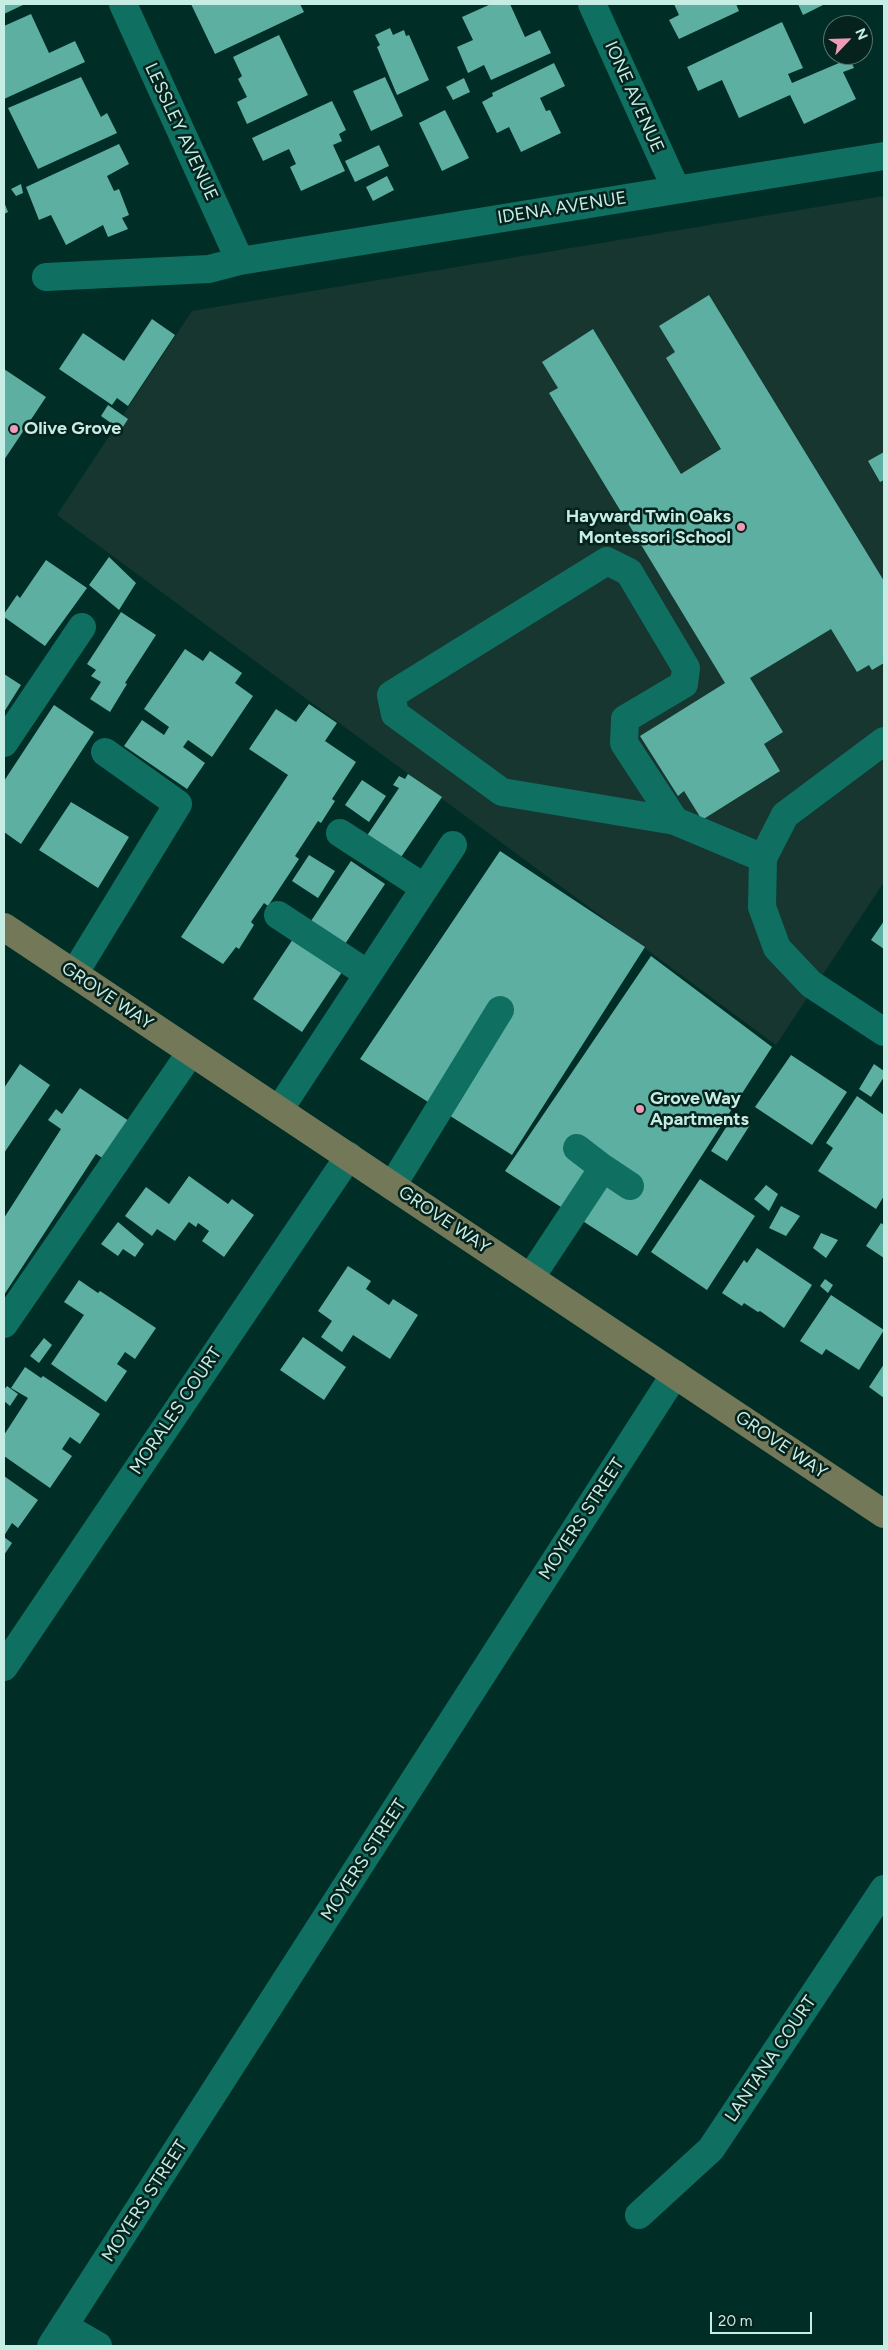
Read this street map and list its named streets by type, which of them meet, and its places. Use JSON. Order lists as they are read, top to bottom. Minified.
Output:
{"streets":{"main road":["GROVE WAY"],"street":["IONE AVENUE","LESSLEY AVENUE","IDENA AVENUE","MORALES COURT","MOYERS STREET","LANTANA COURT"]},"crossings":[["IONE AVENUE","IDENA AVENUE"],["LESSLEY AVENUE","IDENA AVENUE"],["GROVE WAY","MORALES COURT"],["GROVE WAY","MOYERS STREET"]],"places":["Olive Grove","Hayward Twin Oaks Montessori School","Grove Way Apartments"],"scale_bar":"20 m","north":"top right"}
